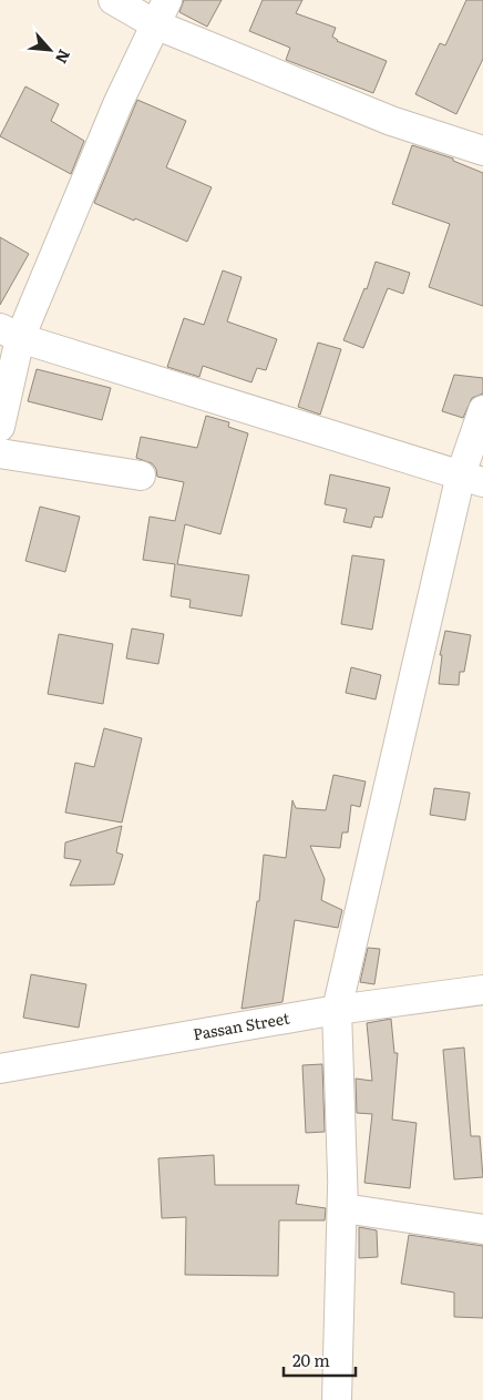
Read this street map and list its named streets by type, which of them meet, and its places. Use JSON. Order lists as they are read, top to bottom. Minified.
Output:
{"streets":{"street":["Passan Street"]},"scale_bar":"20 m","north":"bottom right"}
